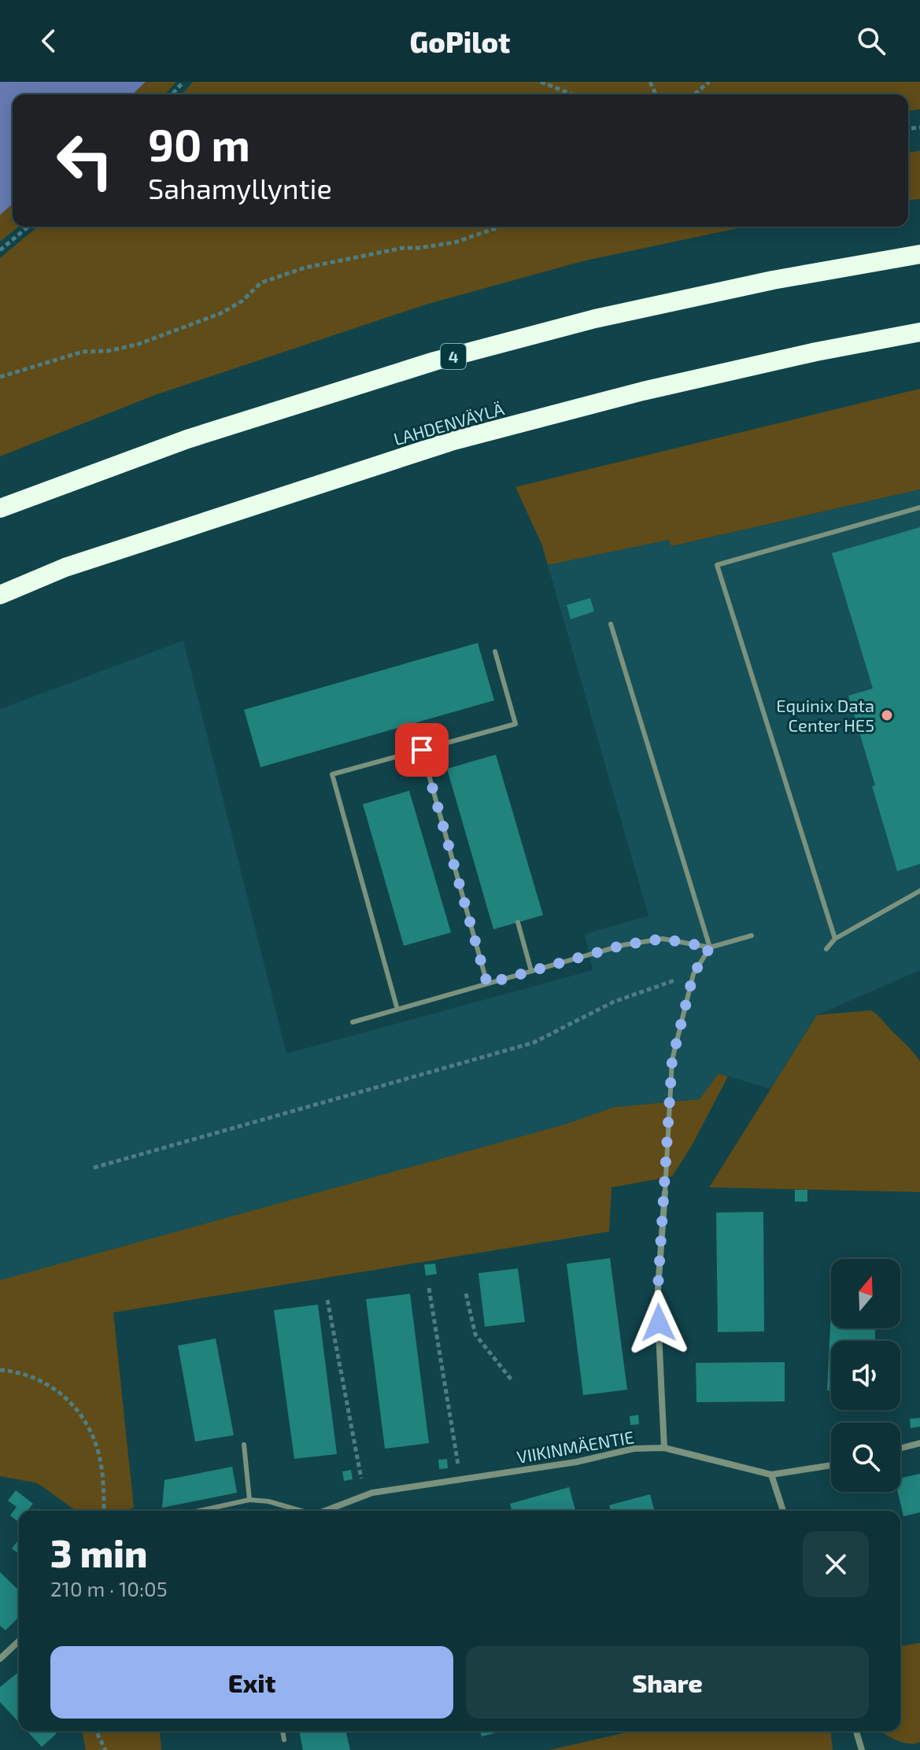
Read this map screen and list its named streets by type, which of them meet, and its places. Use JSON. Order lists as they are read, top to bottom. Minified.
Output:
{"streets":{"highway":["4","LAHDENVÄYLÄ"],"street":["VIIKINMÄENTIE"]},"places":["Equinix Data Center HE5"],"north":"top","page":{"header":"GoPilot","turn":["90 m","Sahamyllyntie"],"heading":["3 min","210 m · 10:05"],"buttons":["Exit","Share"]}}
